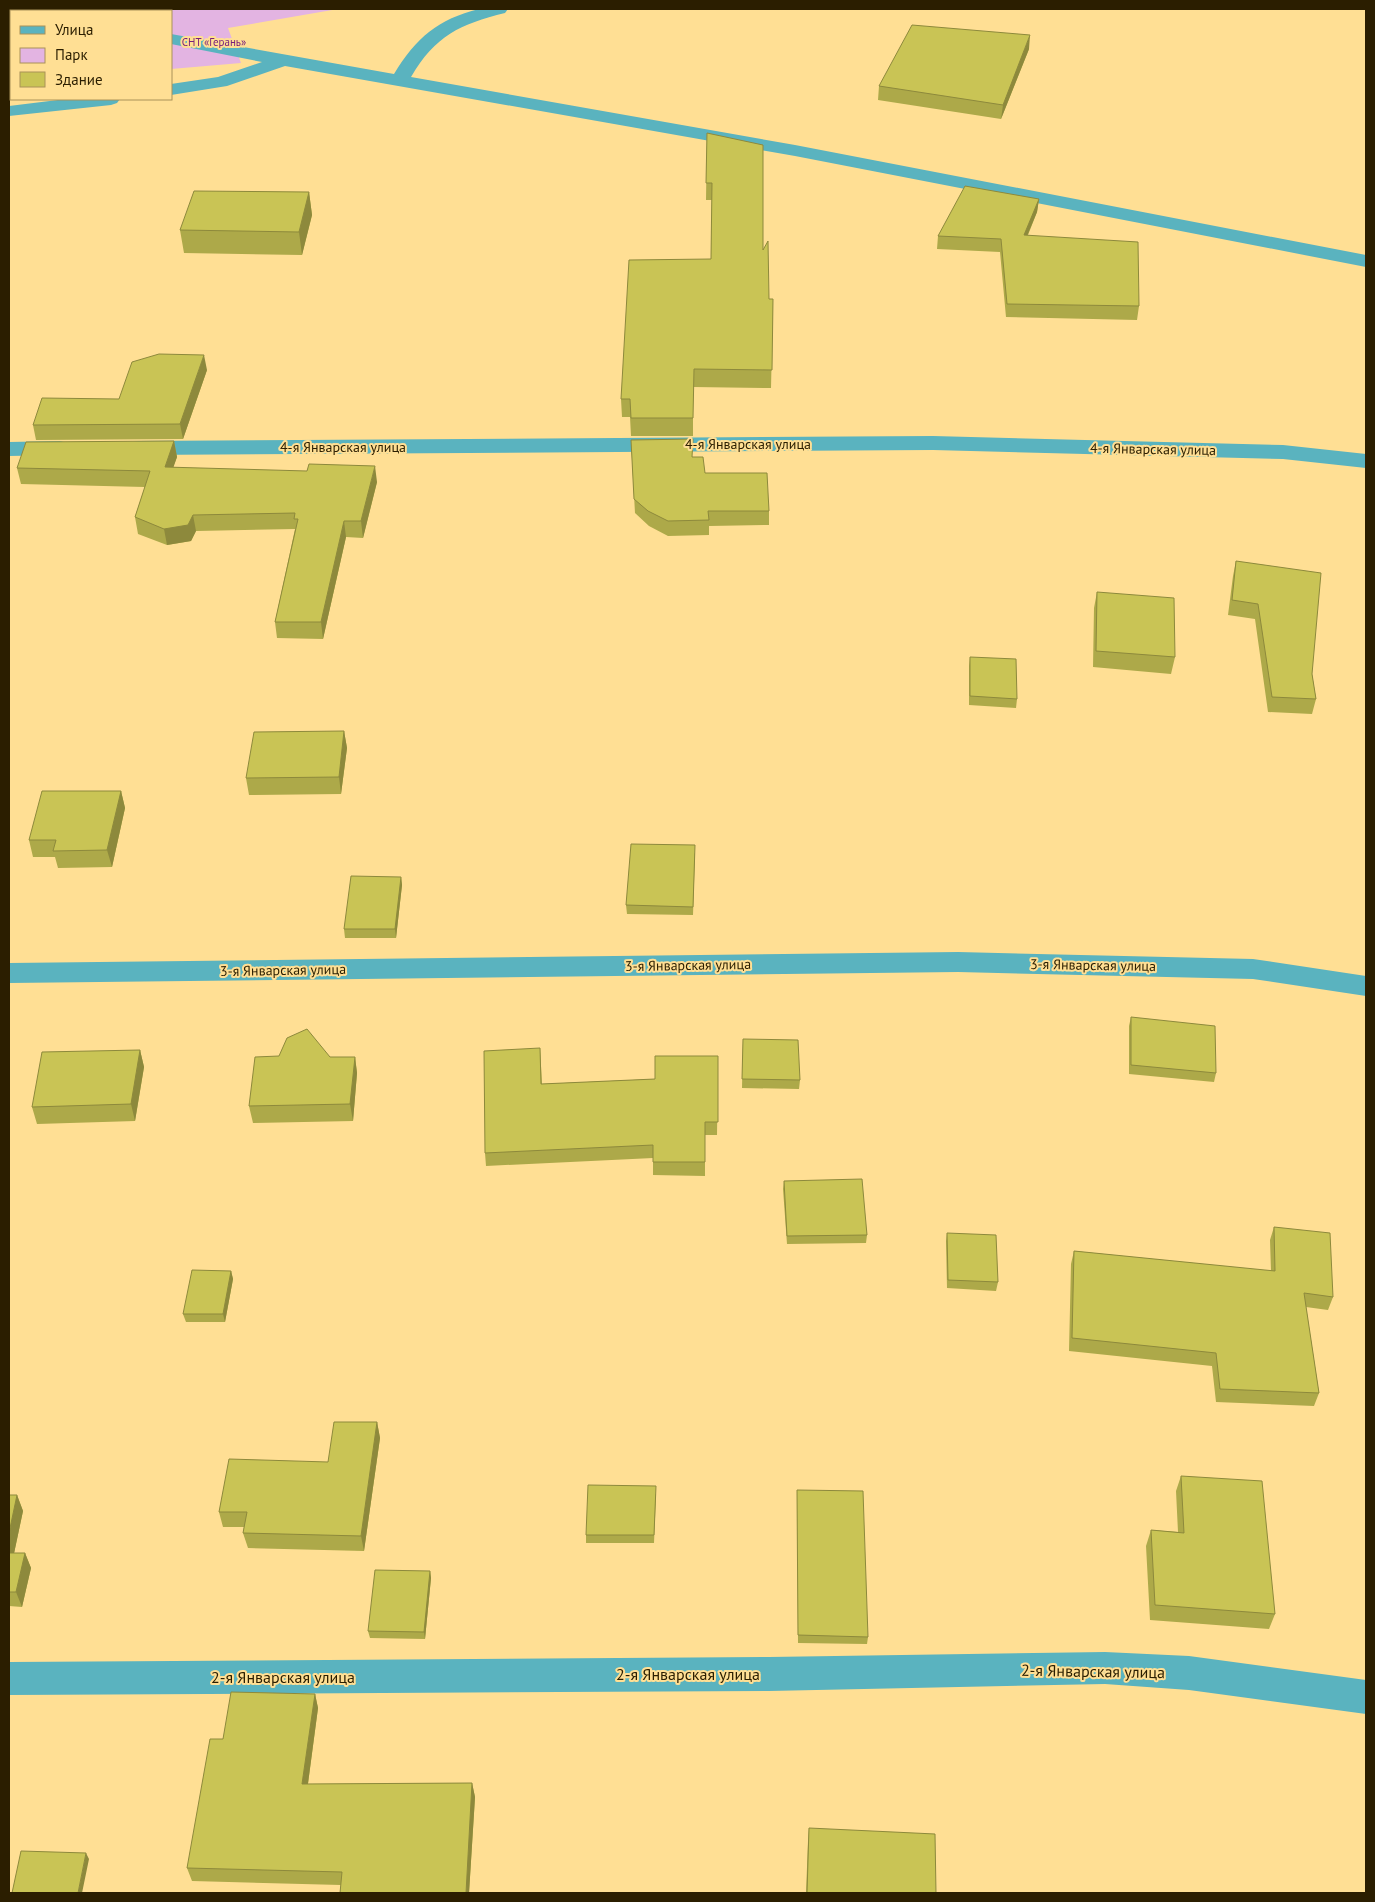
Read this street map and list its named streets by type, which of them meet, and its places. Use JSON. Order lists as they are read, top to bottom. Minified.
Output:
{"streets":{"street":["4-я Январская улица","3-я Январская улица","2-я Январская улица"]},"parks":["СНТ «Герань»"],"legend":["Улица","Парк","Здание"]}
